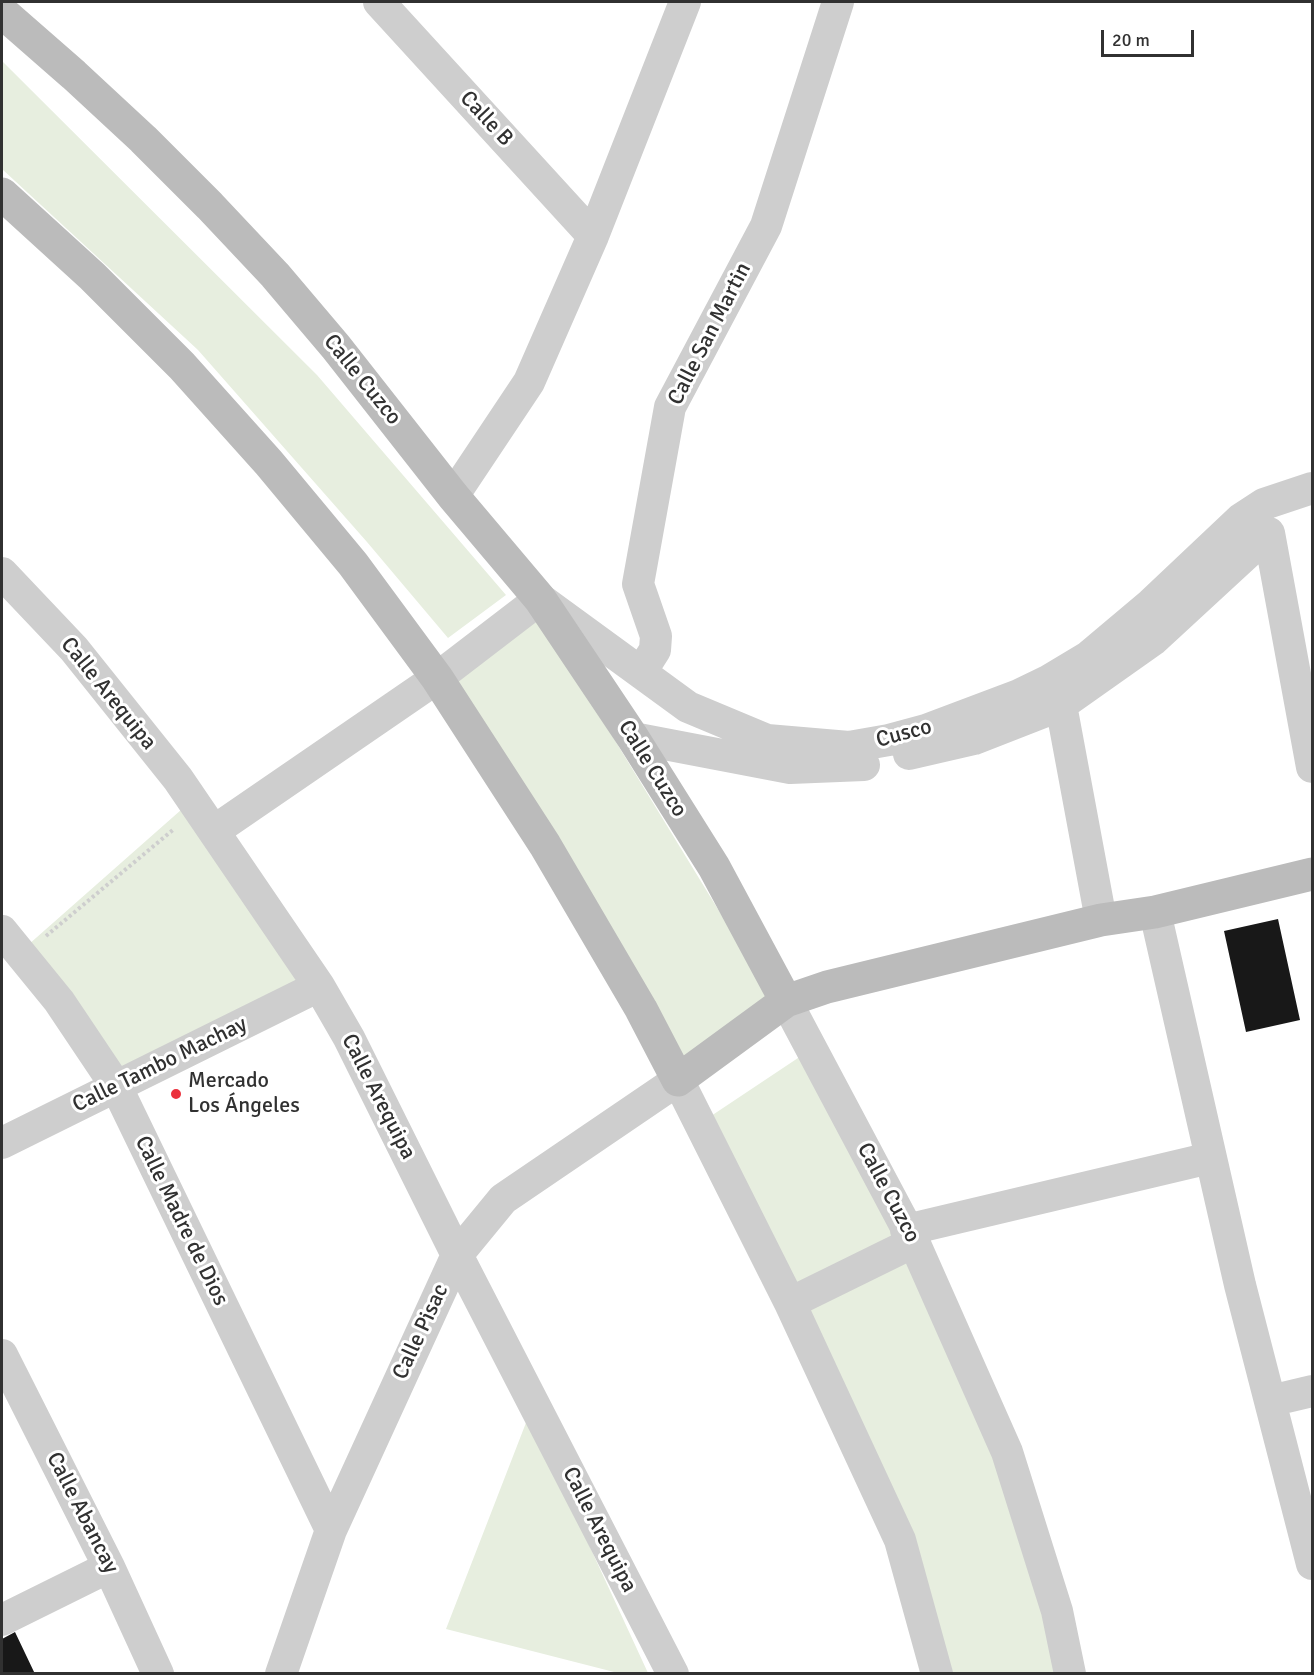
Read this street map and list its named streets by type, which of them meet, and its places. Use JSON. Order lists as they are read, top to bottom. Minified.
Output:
{"streets":{"street":["Calle B","Calle San Martin","Calle Cuzco","Calle Arequipa","Cusco","Calle Tambo Machay","Calle Madre de Dios","Calle Pisac","Calle Abancay"]},"crossings":[["Calle San Martin","Cusco"],["Calle Cuzco","Cusco"],["Calle Arequipa","Calle Tambo Machay"],["Calle Arequipa","Calle Pisac"],["Calle Tambo Machay","Calle Madre de Dios"],["Calle Madre de Dios","Calle Pisac"]],"places":["Mercado Los Ángeles"],"scale_bar":"20 m"}
